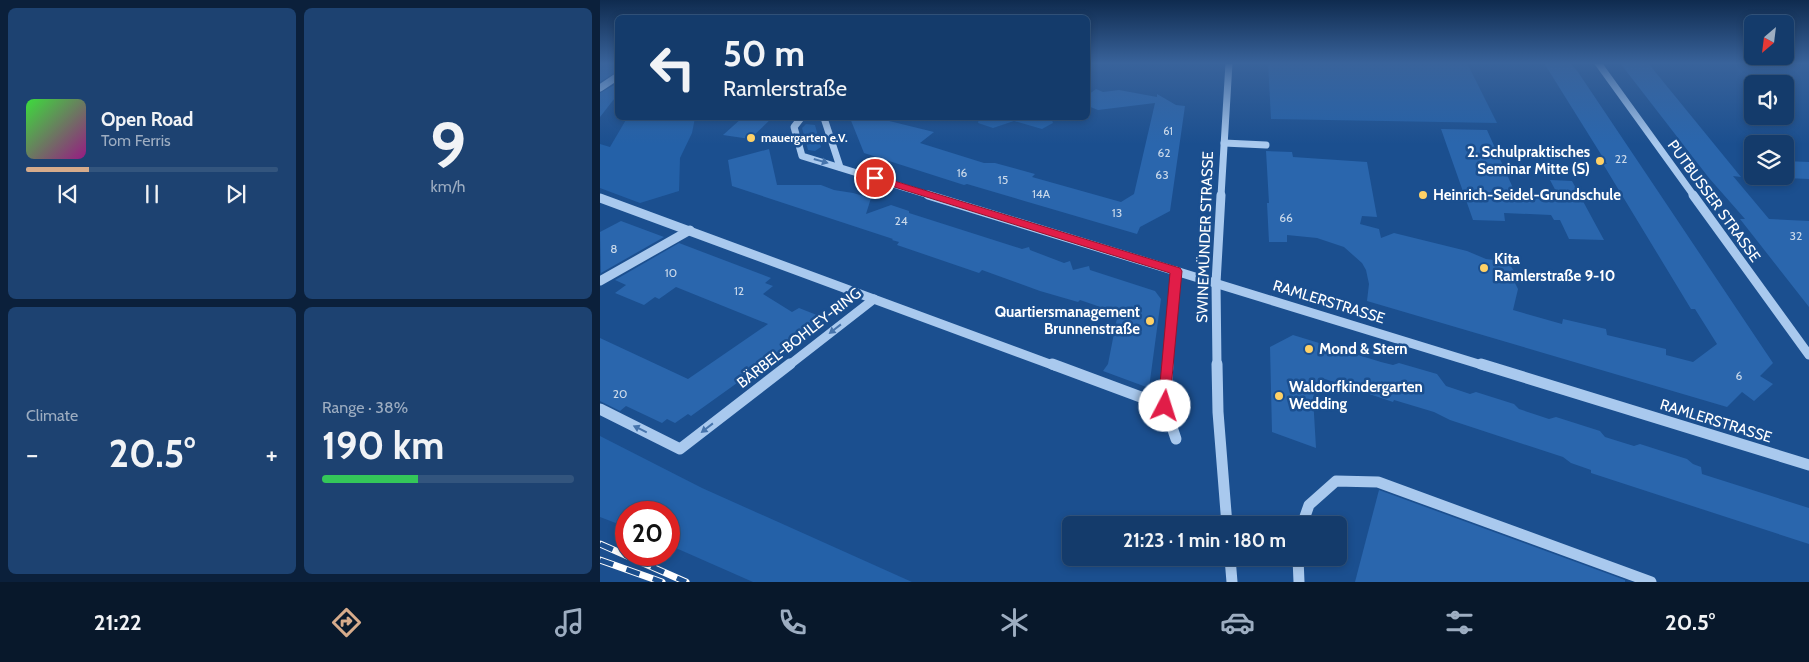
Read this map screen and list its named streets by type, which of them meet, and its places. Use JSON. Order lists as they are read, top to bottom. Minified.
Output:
{"streets":{"street":["PUTBUSSER STRASSE","SWINEMÜNDER STRASSE","RAMLERSTRASSE","BÄRBEL-BOHLEY-RING"]},"crossings":[["SWINEMÜNDER STRASSE","RAMLERSTRASSE"]],"one_way":["BÄRBEL-BOHLEY-RING"],"places":["mauergarten e.V.","2. Schulpraktisches Seminar Mitte (S)","Heinrich-Seidel-Grundschule","Kita Ramlerstraße 9-10","Quartiersmanagement Brunnenstraße","Mond & Stern","Waldorfkindergarten Wedding"],"house_numbers":["61","62","22","16","63","15","14A","13","66","24","32","8","10","12","6","20"],"north":"bottom left","page":{"tile":[["9","km/h"],"Climate",["Range · 38%","190 km"]],"turn":["50 m","Ramlerstraße"],"song":["Open Road","Tom Ferris"],"heat":["−","20.5°","+"],"limit":"20","trip":"21:23 · 1 min · 180 m","tabs":["21:22","20.5°"]}}
